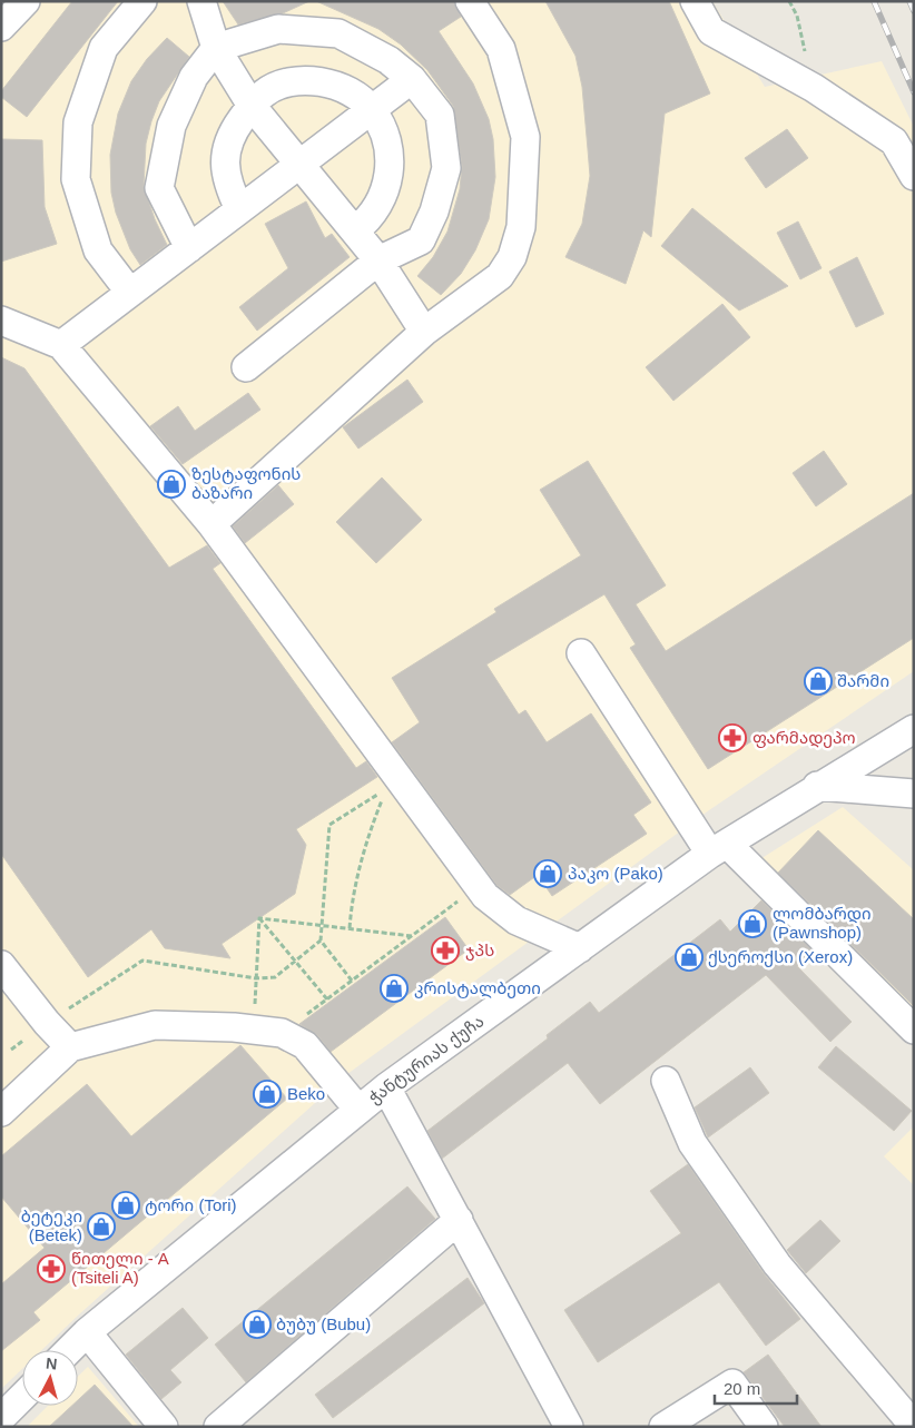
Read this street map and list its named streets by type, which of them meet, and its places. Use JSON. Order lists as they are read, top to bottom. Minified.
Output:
{"streets":{"street":["ჭანტურიას ქუჩა"]},"places":{"shop":["ზესტაფონის ბაზარი","შარმი","პაკო (Pako)","ლომბარდი (Pawnshop)","ქსეროქსი (Xerox)","კრისტალბეთი","Beko","ტორი (Tori)","ბეტეკი (Betek)","ბუბუ (Bubu)"],"pharmacy":["ფარმადეპო","ჯპს","წითელი - A (Tsiteli A)"]},"scale_bar":"20 m","north":"top"}
